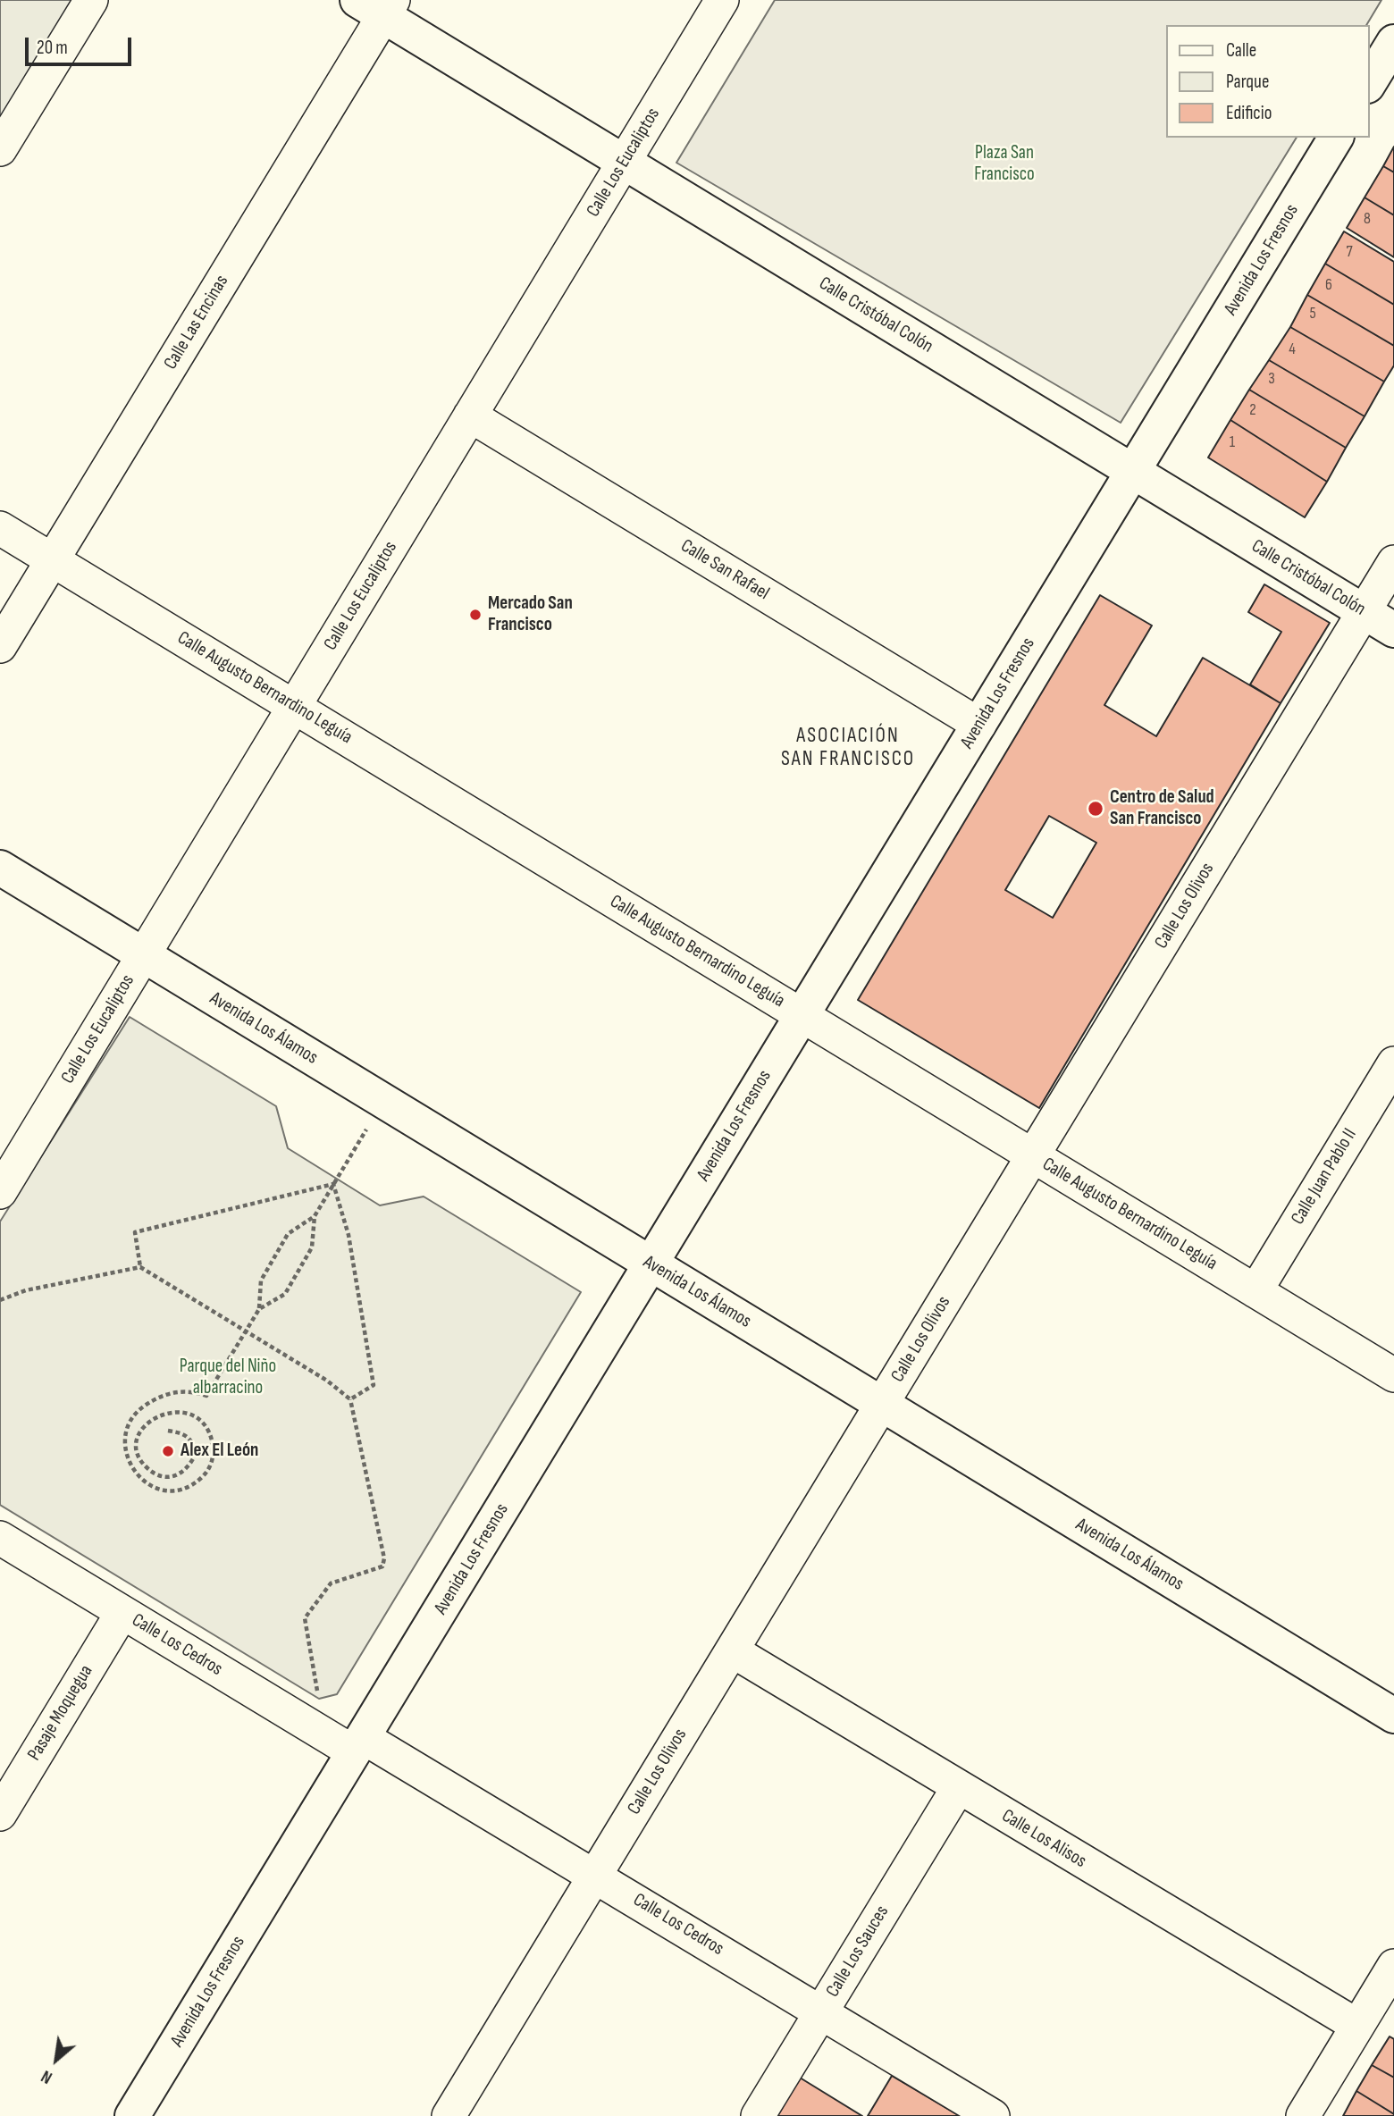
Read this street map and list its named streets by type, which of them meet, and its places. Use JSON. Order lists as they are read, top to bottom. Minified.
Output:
{"streets":{"street":["Calle Los Eucaliptos","Avenida Los Fresnos","Calle Cristóbal Colón","Calle Las Encinas","Calle San Rafael","Calle Augusto Bernardino Leguía","Calle Los Olivos","Avenida Los Álamos","Calle Juan Pablo II","Calle Los Cedros","Pasaje Moquegua","Calle Los Alisos","Calle Los Sauces"]},"crossings":[["Calle Los Eucaliptos","Calle Cristóbal Colón"],["Calle Los Eucaliptos","Calle San Rafael"],["Calle Los Eucaliptos","Calle Augusto Bernardino Leguía"],["Calle Los Eucaliptos","Avenida Los Álamos"],["Avenida Los Fresnos","Calle Cristóbal Colón"],["Avenida Los Fresnos","Calle San Rafael"],["Avenida Los Fresnos","Calle Augusto Bernardino Leguía"],["Avenida Los Fresnos","Avenida Los Álamos"],["Avenida Los Fresnos","Calle Los Cedros"],["Calle Cristóbal Colón","Calle Las Encinas"],["Calle Cristóbal Colón","Calle Los Olivos"],["Calle Las Encinas","Calle Augusto Bernardino Leguía"],["Calle Augusto Bernardino Leguía","Calle Los Olivos"],["Calle Augusto Bernardino Leguía","Calle Juan Pablo II"],["Calle Los Olivos","Avenida Los Álamos"],["Calle Los Olivos","Calle Los Cedros"],["Calle Los Olivos","Calle Los Alisos"],["Calle Los Cedros","Pasaje Moquegua"],["Calle Los Cedros","Calle Los Sauces"],["Calle Los Alisos","Calle Los Sauces"]],"districts":["ASOCIACIÓN SAN FRANCISCO"],"parks":["Plaza San Francisco","Parque del Niño albarracino"],"places":["Mercado San Francisco","Centro de Salud San Francisco","Alex El León"],"house_numbers":["8","7","6","5","4","3","2","1"],"legend":["Calle","Parque","Edificio"],"scale_bar":"20 m","north":"bottom left"}
